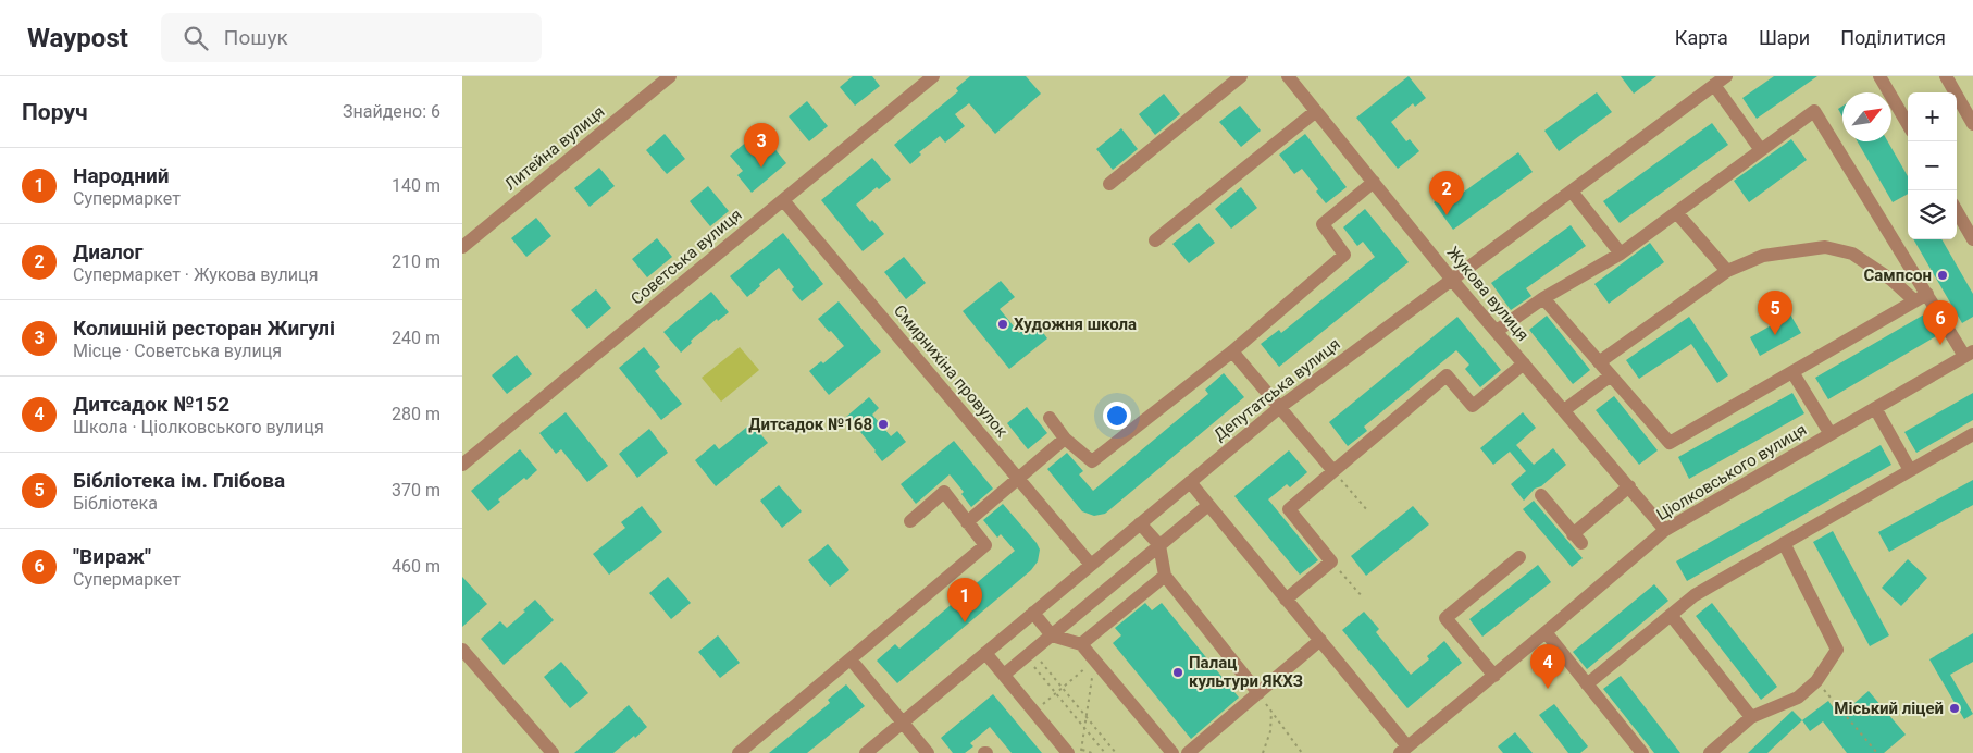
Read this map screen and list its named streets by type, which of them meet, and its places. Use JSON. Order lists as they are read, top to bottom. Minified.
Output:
{"streets":{"street":["Литейна вулиця","Советська вулиця","Жукова вулиця","Смирнихіна провулок","Депутатська вулиця","Ціолковського вулиця"]},"crossings":[["Советська вулиця","Смирнихіна провулок"],["Жукова вулиця","Депутатська вулиця"],["Жукова вулиця","Ціолковського вулиця"],["Смирнихіна провулок","Депутатська вулиця"]],"places":["Сампсон","Художня школа","Дитсадок №168","Палац культури ЯКХЗ","Міський ліцей"],"north":"top right","page":{"header":"Waypost","search":"Пошук","nav":["Карта","Шари","Поділитися"],"heading":["Поруч","Знайдено: 6"],"map_buttons":["+","−"],"pins":["3","2","5","6","1","4"],"list":[{"mark":"1","name":"Народний","note":"Супермаркет","value":"140 m"},{"mark":"2","name":"Диалог","note":"Супермаркет · Жукова вулиця","value":"210 m"},{"mark":"3","name":"Колишній ресторан Жигулі","note":"Місце · Советська вулиця","value":"240 m"},{"mark":"4","name":"Дитсадок №152","note":"Школа · Ціолковського вулиця","value":"280 m"},{"mark":"5","name":"Бібліотека ім. Глібова","note":"Бібліотека","value":"370 m"},{"mark":"6","name":"\"Вираж\"","note":"Супермаркет","value":"460 m"}]}}
